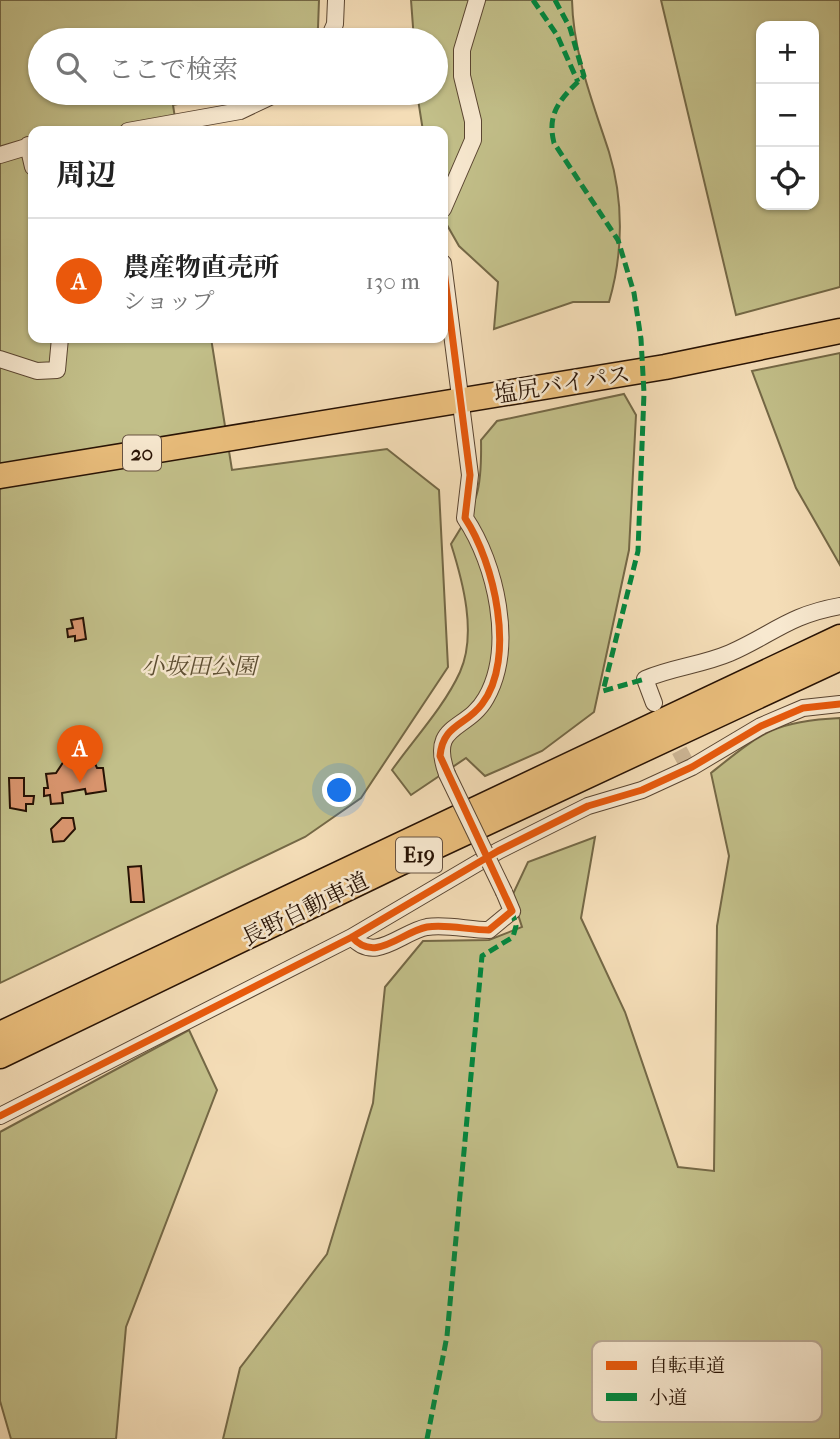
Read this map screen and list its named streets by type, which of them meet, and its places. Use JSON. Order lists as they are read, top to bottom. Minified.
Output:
{"streets":{"highway":["塩尻バイパス","20","E19","長野自動車道"]},"parks":["小坂田公園"],"legend":["自転車道","小道"],"page":{"map_buttons":["+","−"],"search":"ここで検索","heading":"周辺","list":[{"mark":"A","name":"農産物直売所","note":"ショップ","value":"130 m"}],"pins":"A"}}
